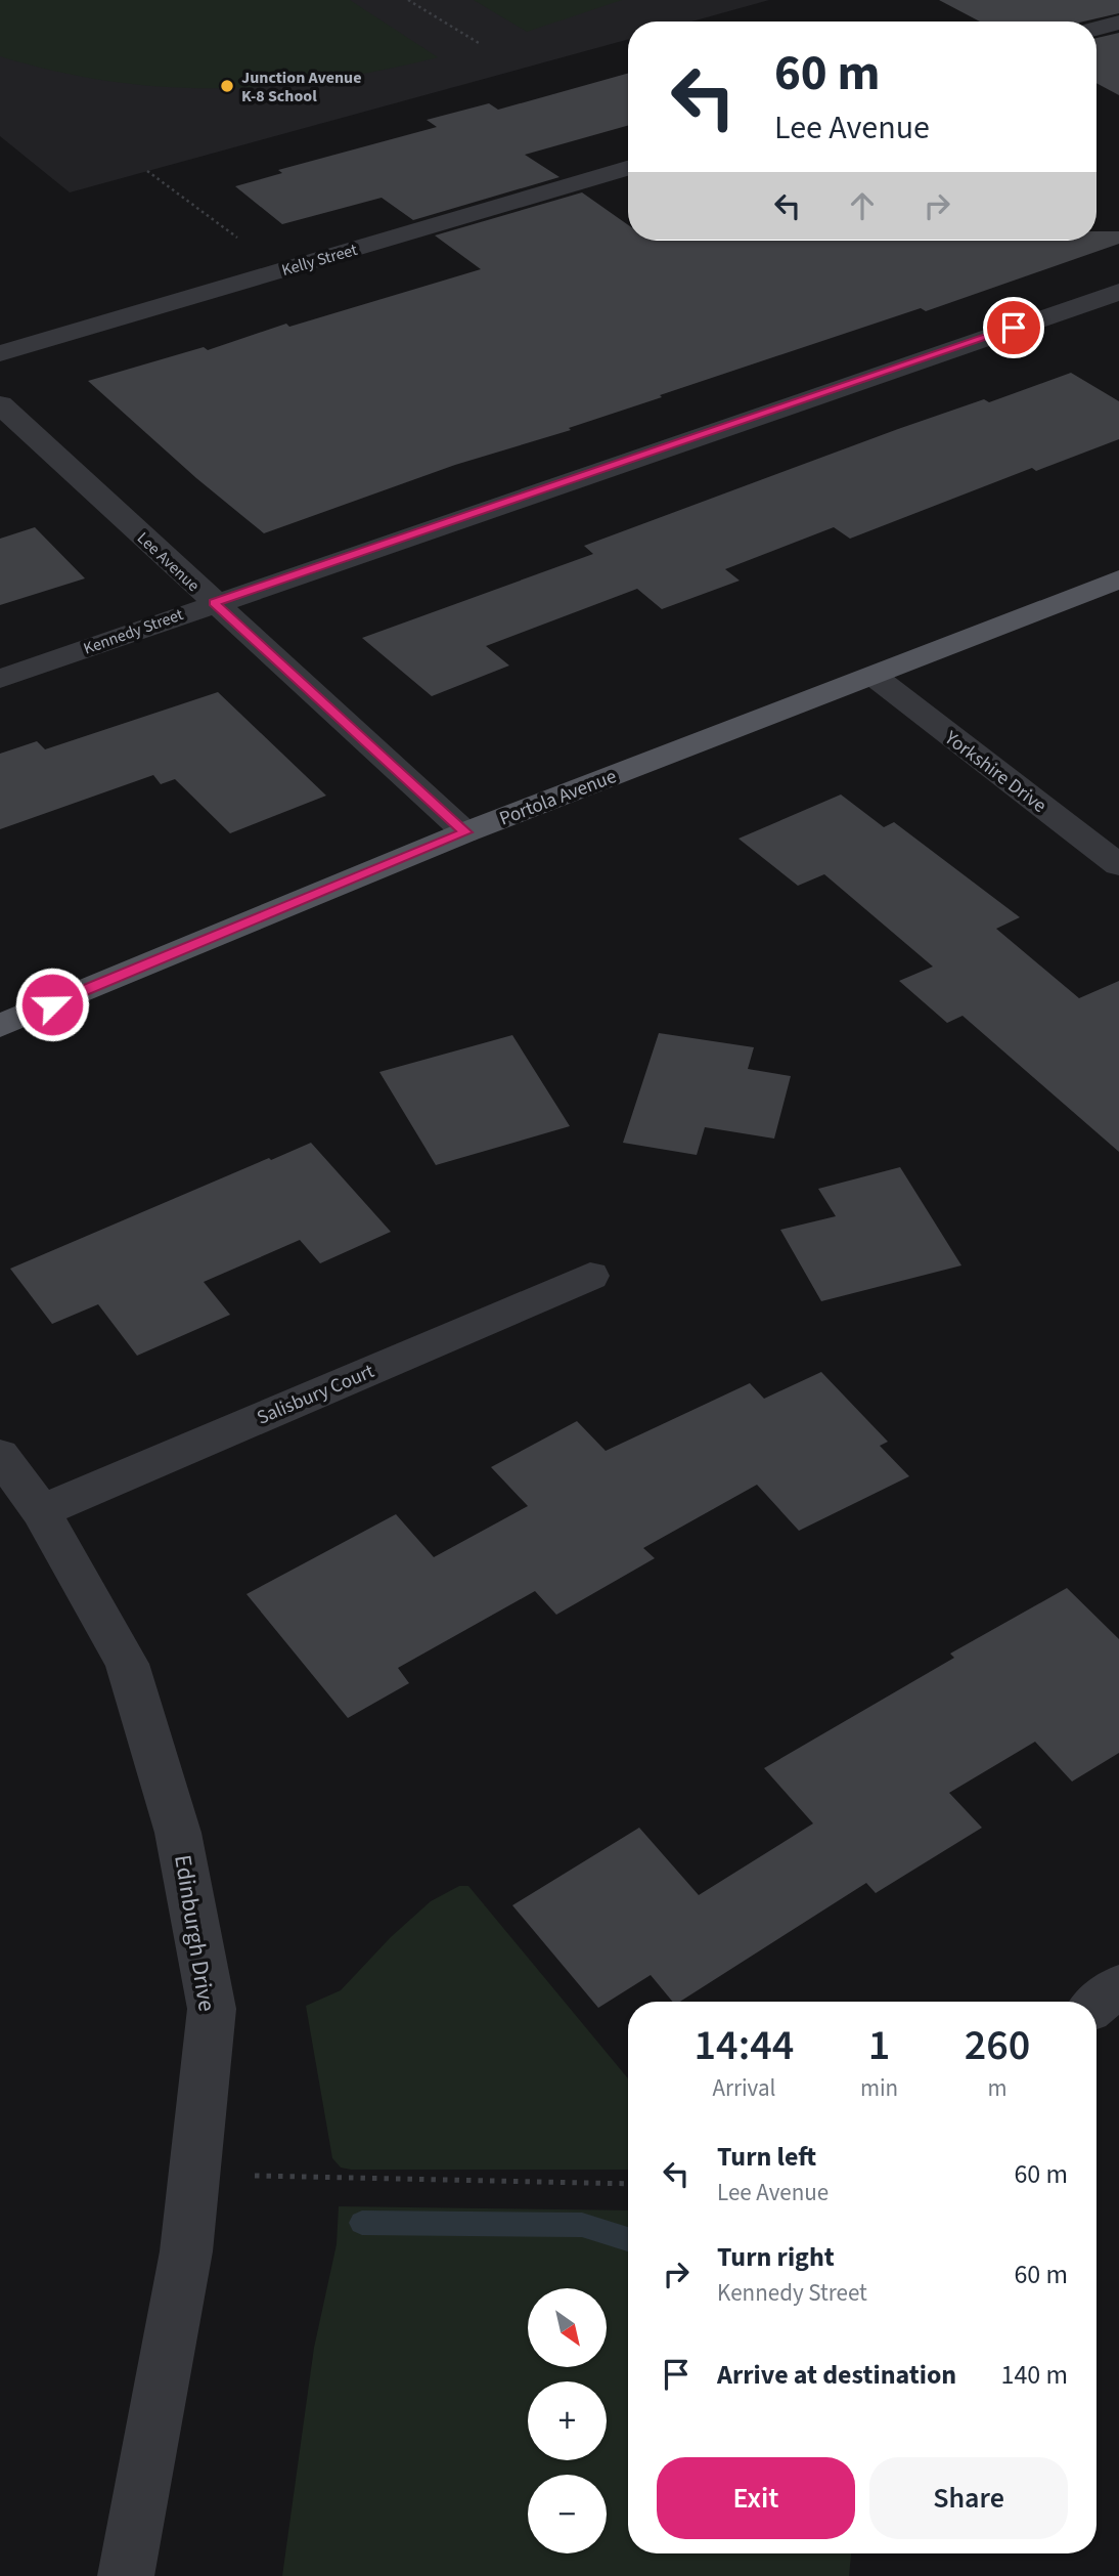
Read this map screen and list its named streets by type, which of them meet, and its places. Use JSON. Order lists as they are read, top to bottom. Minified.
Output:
{"streets":{"main road":["Portola Avenue"],"street":["Kelly Street","Lee Avenue","Kennedy Street","Yorkshire Drive","Salisbury Court","Edinburgh Drive"]},"crossings":[["Lee Avenue","Kennedy Street"],["Lee Avenue","Portola Avenue"],["Yorkshire Drive","Portola Avenue"],["Salisbury Court","Edinburgh Drive"]],"places":["Junction Avenue K-8 School"],"north":"bottom right","page":{"turn":["60 m","Lee Avenue"],"eta":["14:44","Arrival","1","min","260","m"],"list":[{"name":"Turn left","note":"Lee Avenue","value":"60 m"},{"name":"Turn right","note":"Kennedy Street","value":"60 m"},{"name":"Arrive at destination","value":"140 m"}],"map_buttons":["+","−"],"buttons":["Exit","Share"]}}
